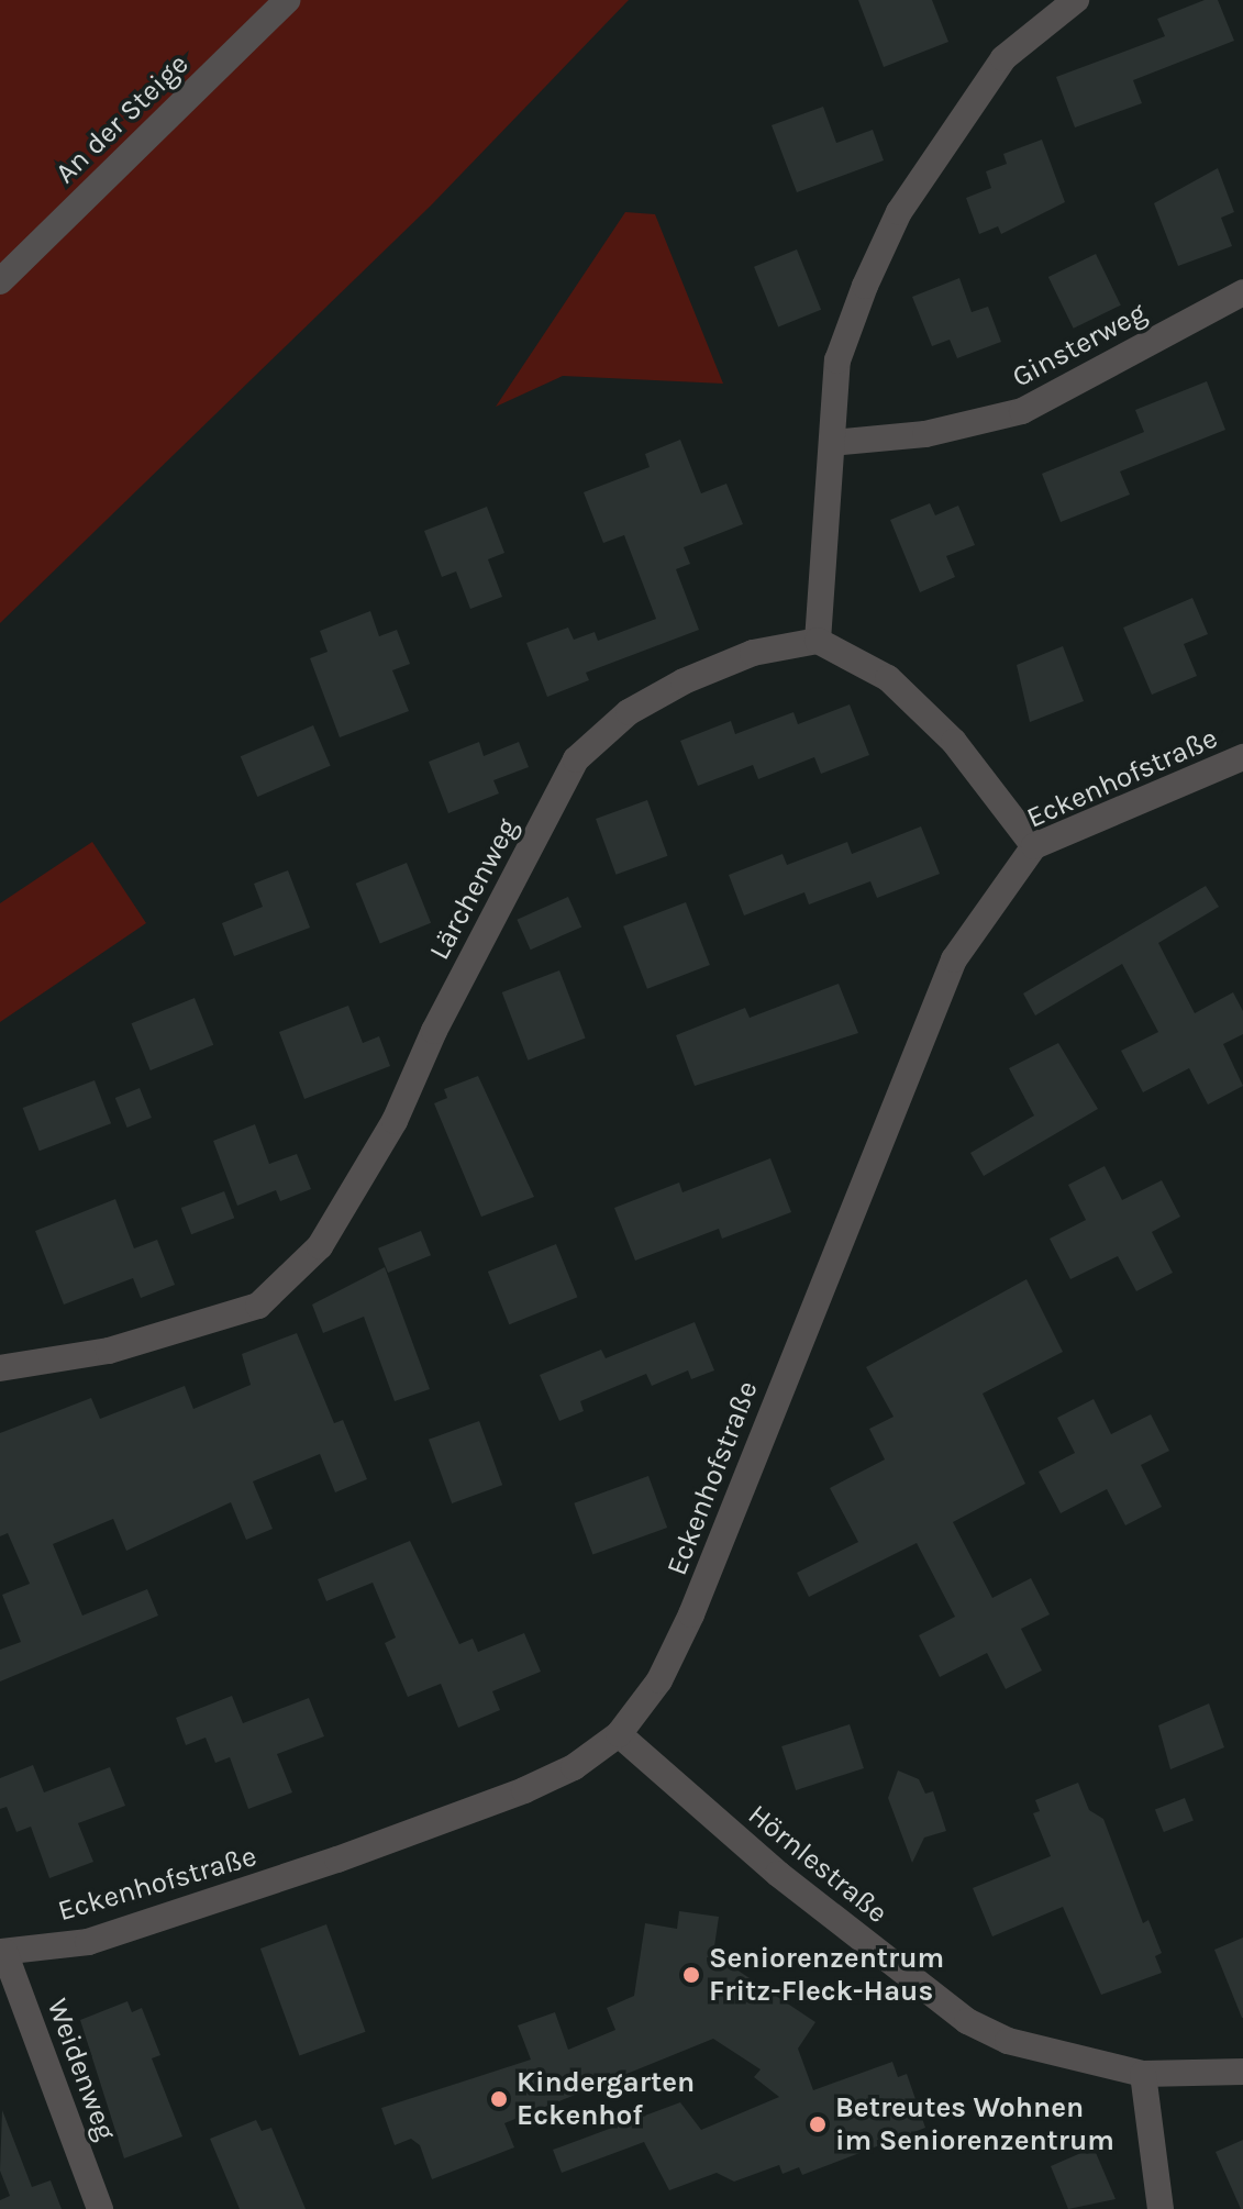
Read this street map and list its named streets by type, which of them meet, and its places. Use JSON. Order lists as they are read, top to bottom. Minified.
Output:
{"streets":{"street":["An der Steige","Ginsterweg","Eckenhofstraße","Lärchenweg","Hörnlestraße","Weidenweg"]},"crossings":[["Eckenhofstraße","Hörnlestraße"],["Eckenhofstraße","Weidenweg"]],"places":["Seniorenzentrum Fritz-Fleck-Haus","Kindergarten Eckenhof","Betreutes Wohnen im Seniorenzentrum"]}
